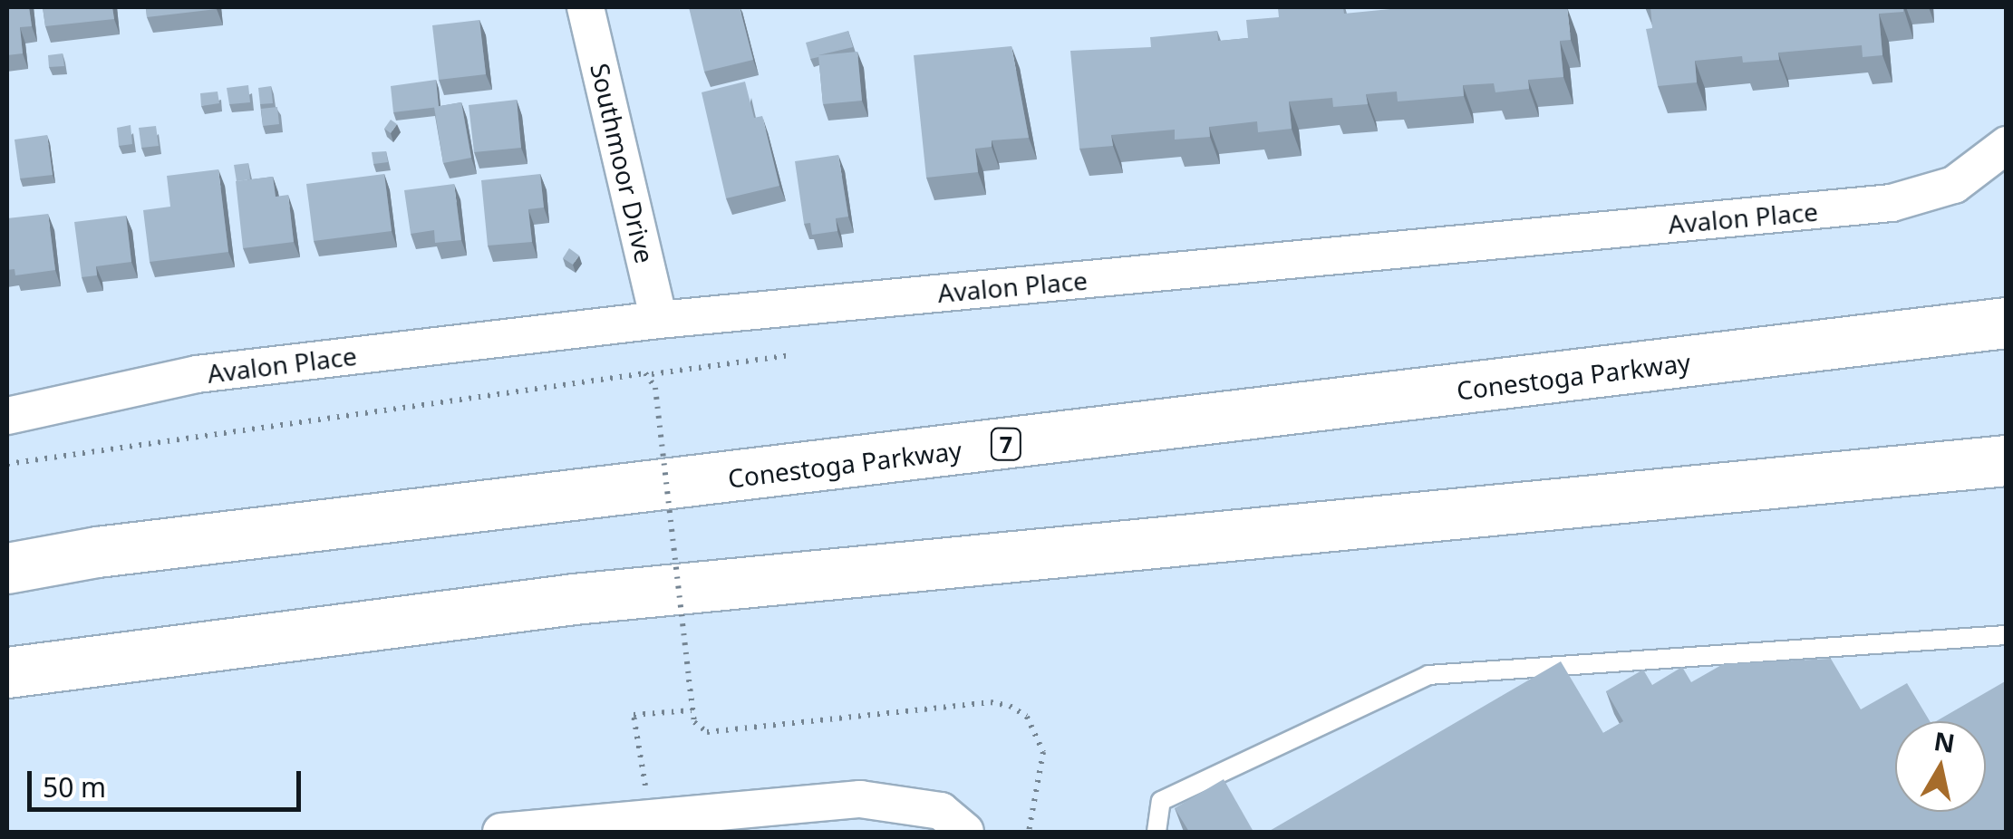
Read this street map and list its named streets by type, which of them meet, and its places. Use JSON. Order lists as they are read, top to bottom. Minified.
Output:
{"streets":{"highway":["Conestoga Parkway","7"],"street":["Southmoor Drive","Avalon Place"]},"crossings":[["Southmoor Drive","Avalon Place"]],"scale_bar":"50 m","north":"top"}
